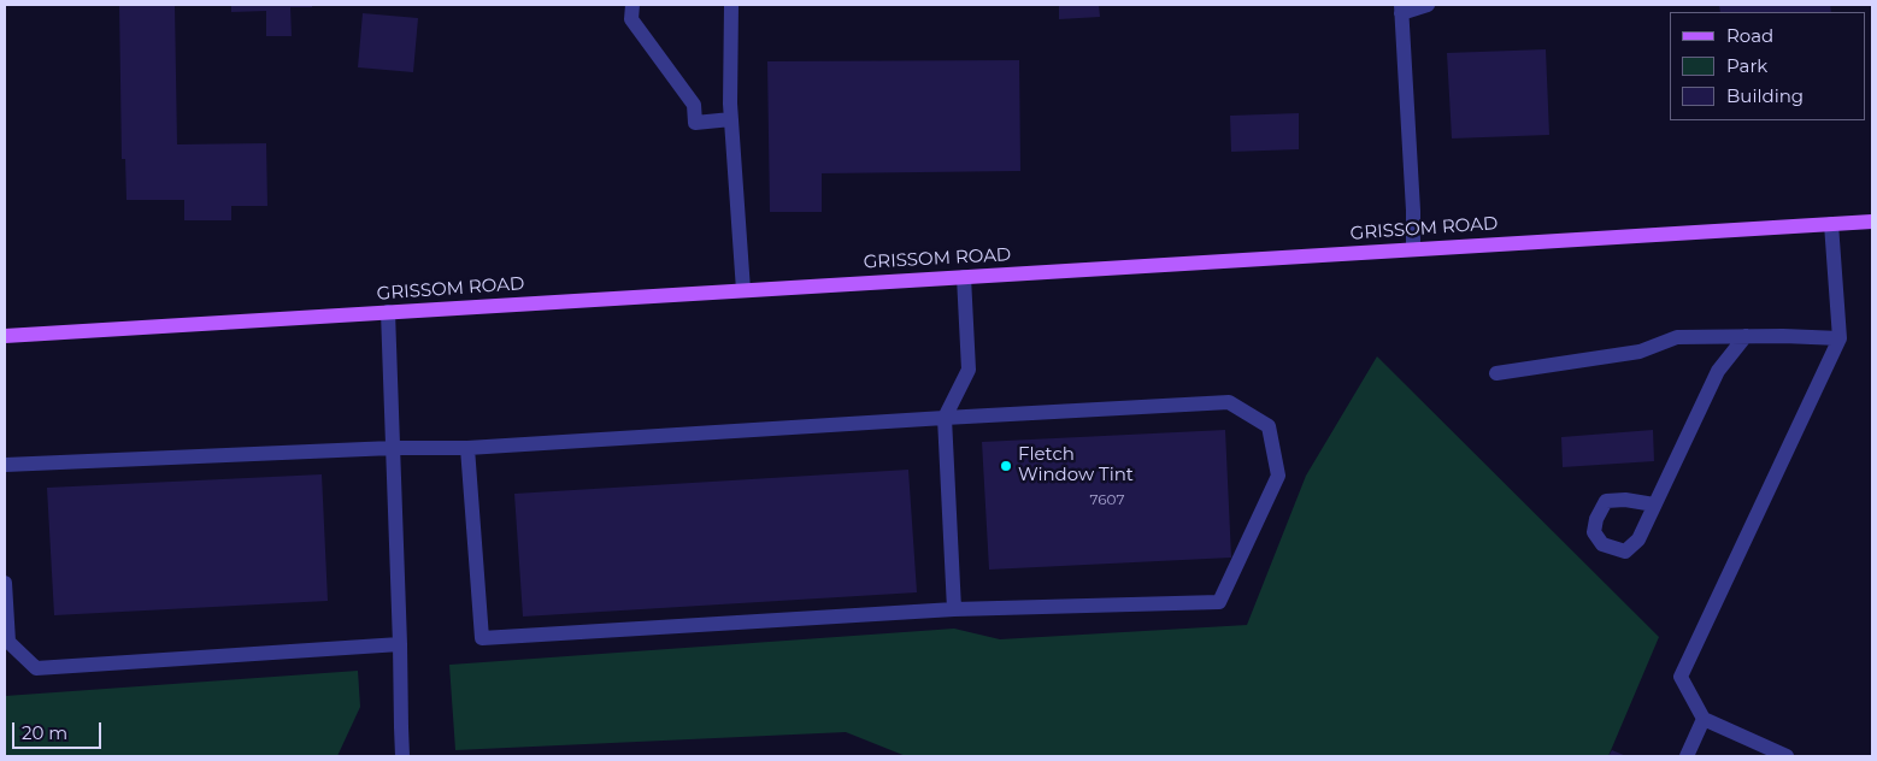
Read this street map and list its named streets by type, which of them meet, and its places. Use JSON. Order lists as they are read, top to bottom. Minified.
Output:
{"streets":{"main road":["GRISSOM ROAD"]},"places":["Fletch Window Tint"],"house_numbers":["7607"],"legend":["Road","Park","Building"],"scale_bar":"20 m"}
